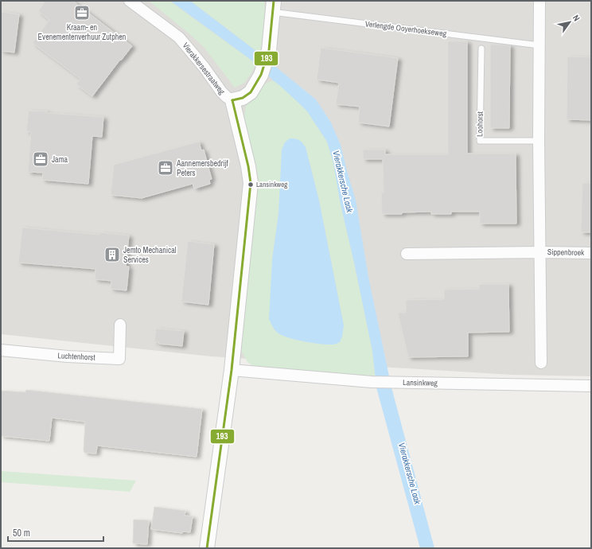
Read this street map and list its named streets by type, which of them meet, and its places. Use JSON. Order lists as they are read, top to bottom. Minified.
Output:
{"streets":{"street":["Verlengde Ooyerhoekseweg","Vierakkersestraatweg","Sippenbroek","Luchtenhorst","Lansinkweg"],"lane":["Loohorst"]},"crossings":[["Verlengde Ooyerhoekseweg","Vierakkersestraatweg"]],"water":["Vierakkersche Laak"],"places":{"office":["Kraam- en Evenementenverhuur Zutphen","Jama","Aannemersbedrijf Peters"],"other":["Lansinkweg"],"building":["Jemto Mechanical Services"]},"lines":["transit line 193"],"scale_bar":"50 m","north":"top right"}
